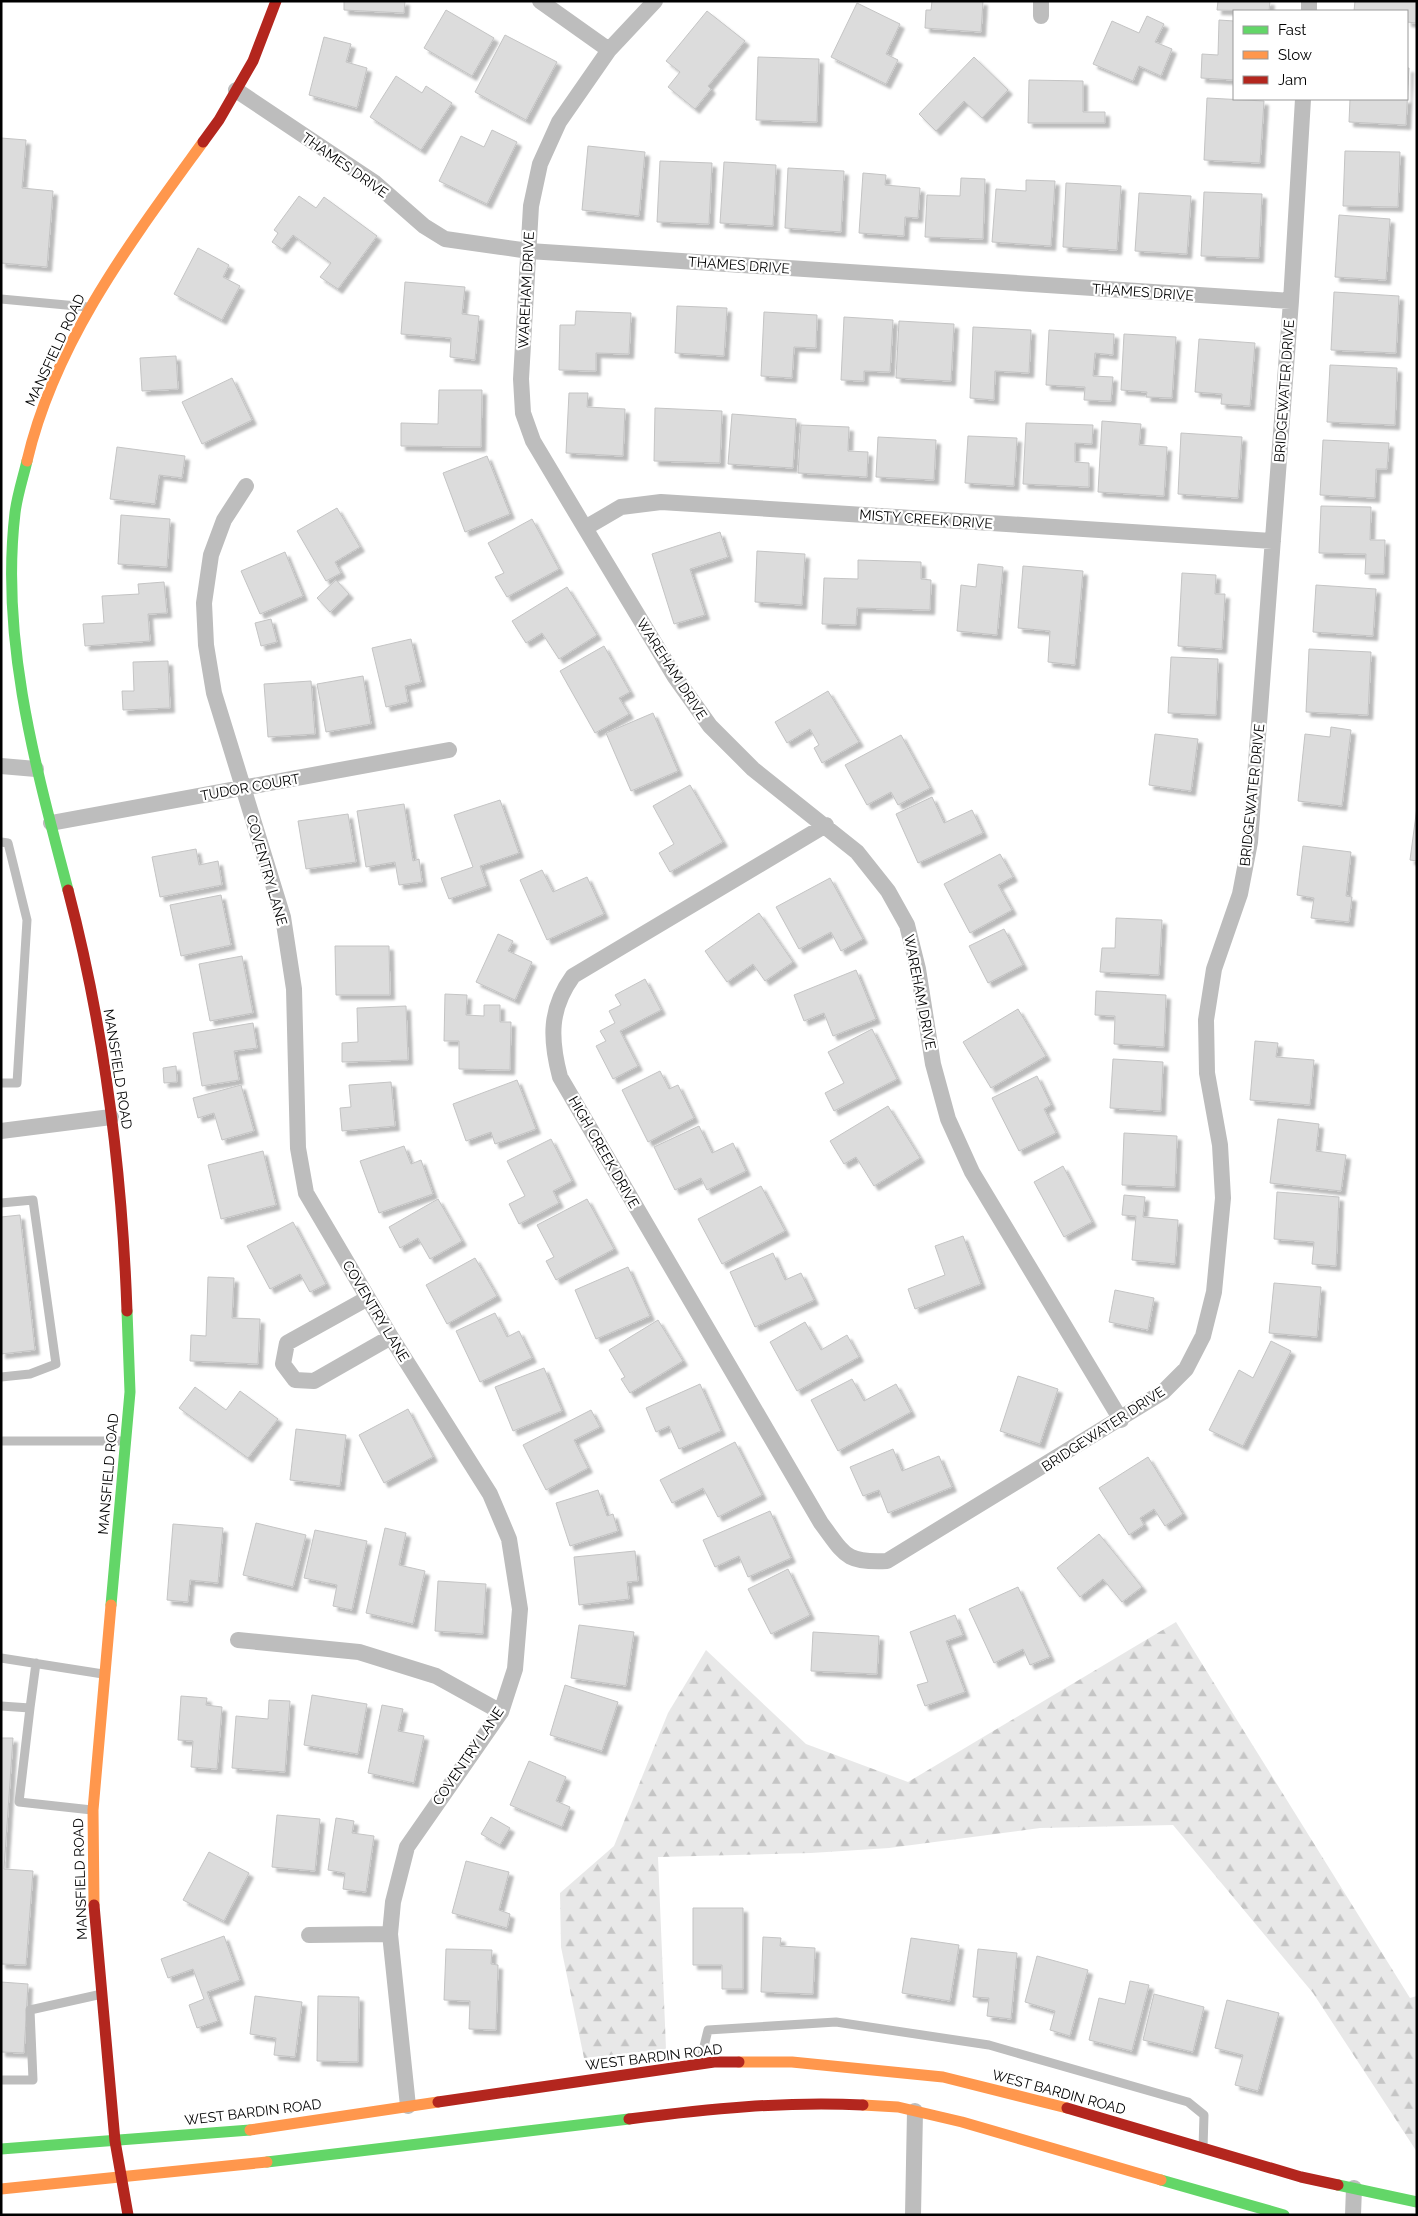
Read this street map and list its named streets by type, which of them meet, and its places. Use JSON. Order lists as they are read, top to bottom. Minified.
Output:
{"streets":{"main road":["MANSFIELD ROAD","WEST BARDIN ROAD"],"street":["THAMES DRIVE","WAREHAM DRIVE","BRIDGEWATER DRIVE","MISTY CREEK DRIVE","TUDOR COURT","COVENTRY LANE","HIGH CREEK DRIVE"]},"crossings":[["THAMES DRIVE","WAREHAM DRIVE"],["THAMES DRIVE","MANSFIELD ROAD"],["THAMES DRIVE","BRIDGEWATER DRIVE"],["WAREHAM DRIVE","BRIDGEWATER DRIVE"],["WAREHAM DRIVE","MISTY CREEK DRIVE"],["WAREHAM DRIVE","HIGH CREEK DRIVE"],["MANSFIELD ROAD","TUDOR COURT"],["MANSFIELD ROAD","WEST BARDIN ROAD"],["BRIDGEWATER DRIVE","MISTY CREEK DRIVE"],["BRIDGEWATER DRIVE","HIGH CREEK DRIVE"],["TUDOR COURT","COVENTRY LANE"],["COVENTRY LANE","WEST BARDIN ROAD"]],"legend":["Fast","Slow","Jam"]}
